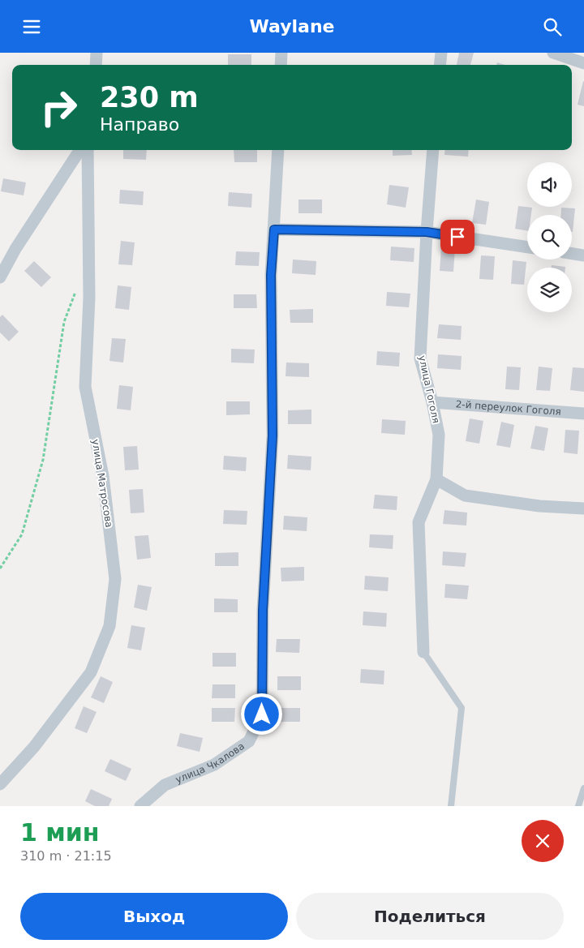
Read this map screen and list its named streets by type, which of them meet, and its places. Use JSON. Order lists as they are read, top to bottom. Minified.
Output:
{"streets":{"street":["улица Гоголя","2-й переулок Гоголя","улица Матросова","улица Чкалова"]},"crossings":[["улица Гоголя","2-й переулок Гоголя"]],"page":{"header":"Waylane","turn":["230 m","Направо"],"heading":["1 мин","310 m · 21:15"],"buttons":["Выход","Поделиться"]}}
